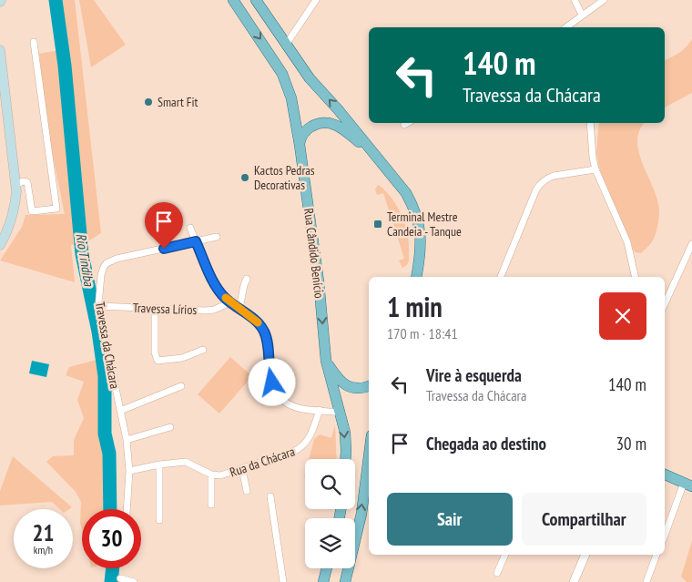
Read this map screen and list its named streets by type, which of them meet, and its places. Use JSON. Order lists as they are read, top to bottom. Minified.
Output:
{"streets":{"main road":["Rua Cândido Benício"],"street":["Travessa Lírios","Travessa da Chácara","Rua da Chácara"]},"crossings":[["Travessa Lírios","Travessa da Chácara"]],"water":["Rio Tindiba"],"places":{"other":["Smart Fit","Kactos Pedras Decorativas"],"transit":["Terminal Mestre Candeia - Tanque"]},"page":{"turn":["140 m","Travessa da Chácara"],"heading":["1 min","170 m · 18:41"],"list":[{"name":"Vire à esquerda","note":"Travessa da Chácara","value":"140 m"},{"name":"Chegada ao destino","value":"30 m"}],"buttons":["Sair","Compartilhar"],"speed":"21 km/h","limit":"30"}}
